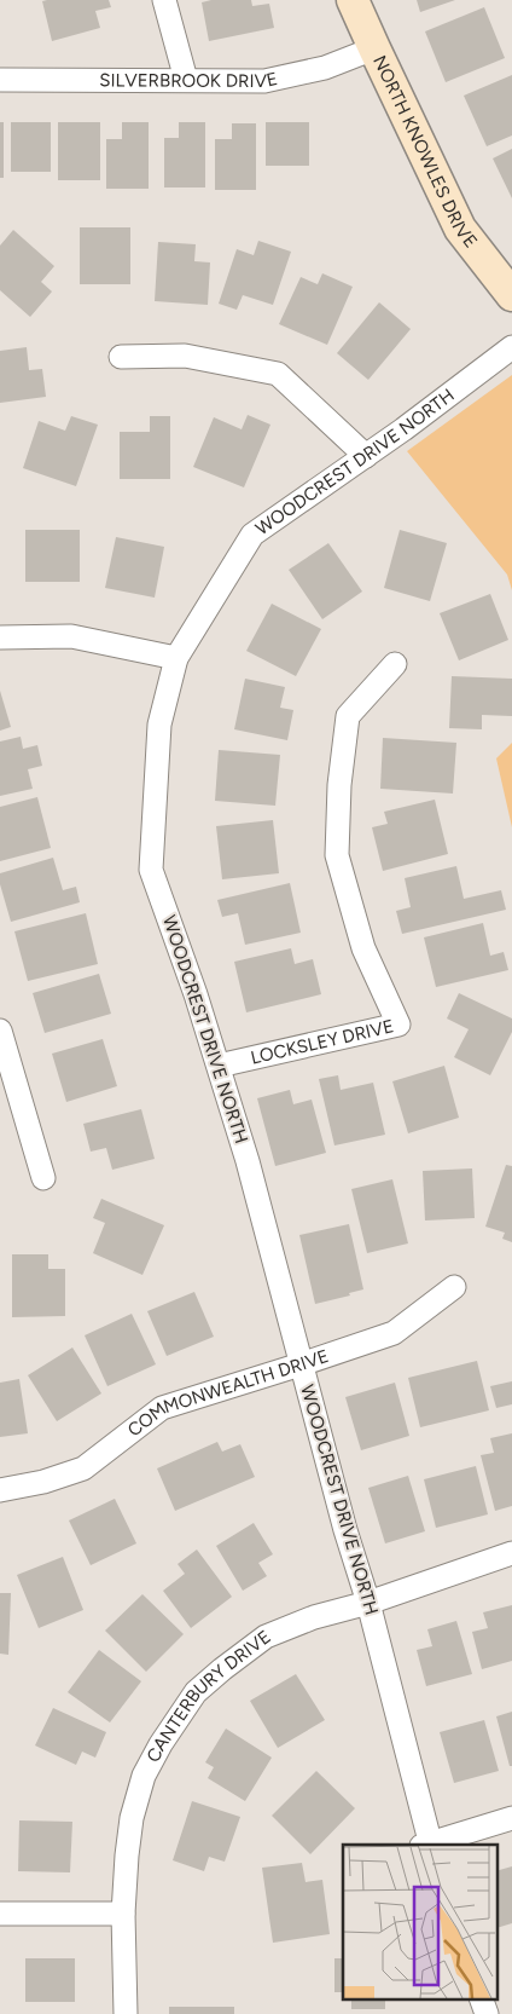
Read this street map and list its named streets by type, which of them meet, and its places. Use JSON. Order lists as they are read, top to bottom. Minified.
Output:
{"streets":{"street":["SILVERBROOK DRIVE","NORTH KNOWLES DRIVE","WOODCREST DRIVE NORTH","LOCKSLEY DRIVE","COMMONWEALTH DRIVE","CANTERBURY DRIVE"]},"crossings":[["SILVERBROOK DRIVE","NORTH KNOWLES DRIVE"],["WOODCREST DRIVE NORTH","LOCKSLEY DRIVE"],["WOODCREST DRIVE NORTH","COMMONWEALTH DRIVE"],["WOODCREST DRIVE NORTH","CANTERBURY DRIVE"]]}
